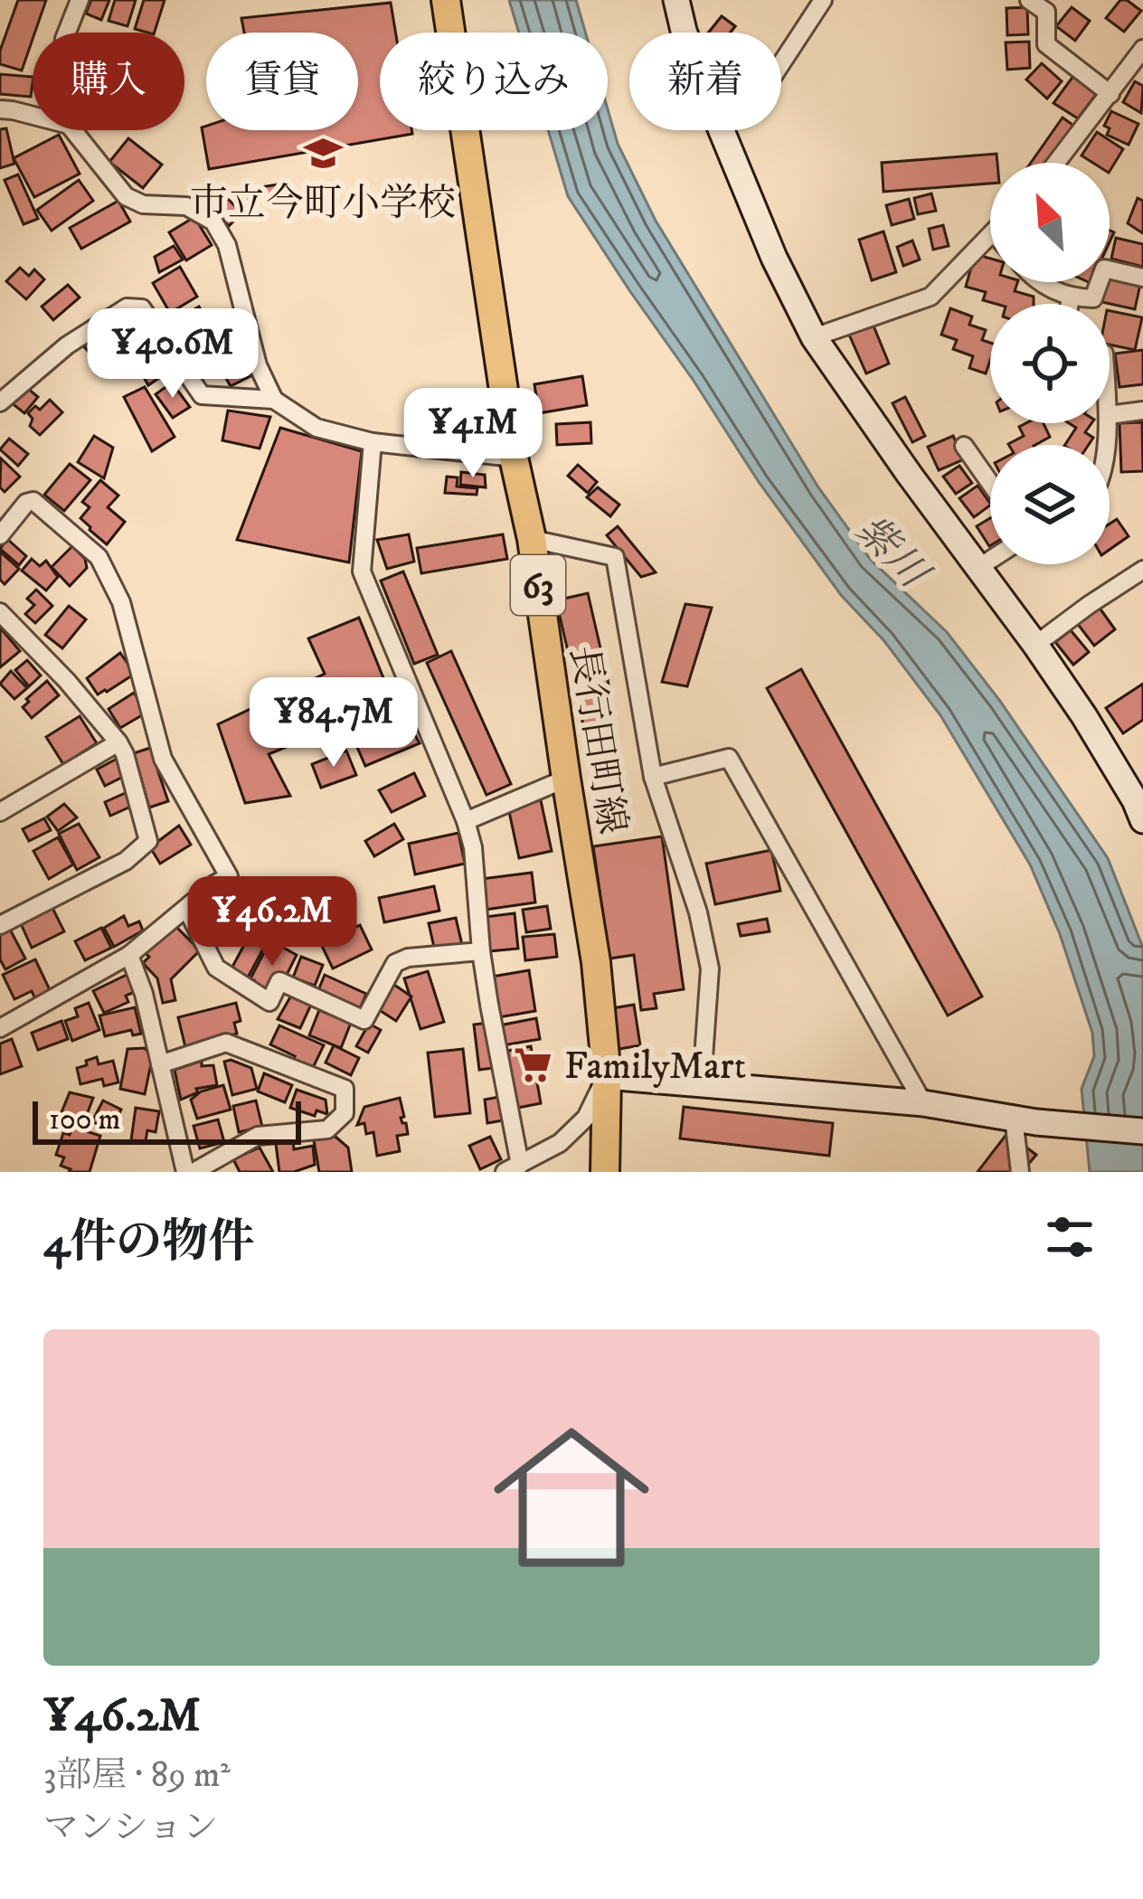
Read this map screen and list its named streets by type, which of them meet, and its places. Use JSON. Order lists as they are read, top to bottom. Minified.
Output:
{"streets":{"main road":["63","長行田町線"]},"water":["紫川"],"places":{"school or university":["市立今町小学校"],"supermarket":["FamilyMart"]},"scale_bar":"100 m","north":"top left","page":{"chip":["購入","賃貸","絞り込み","新着"],"price":["¥40.6M","¥41M","¥84.7M","¥46.2M"],"scale":"100 m","heading":"4件の物件","list":[{"name":"¥46.2M","note":"3部屋 · 89 m² · マンション"}]}}
